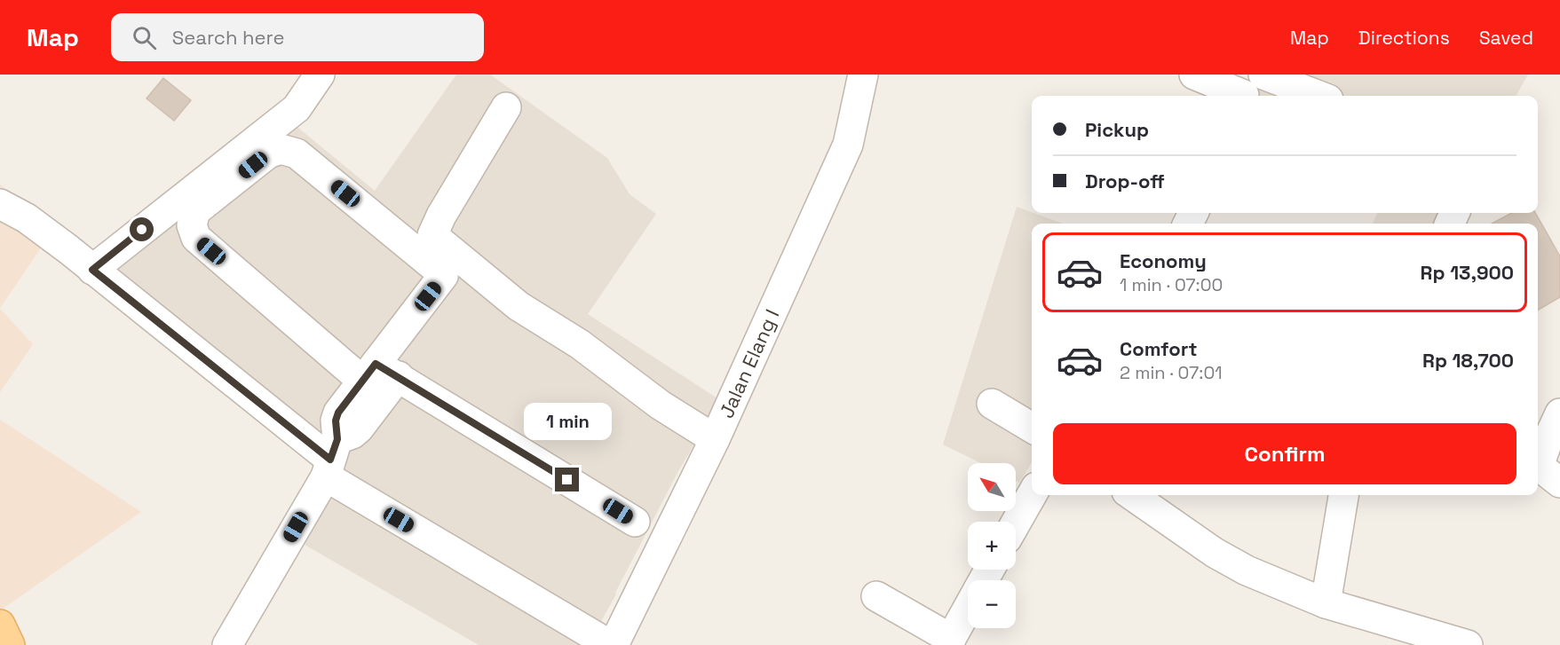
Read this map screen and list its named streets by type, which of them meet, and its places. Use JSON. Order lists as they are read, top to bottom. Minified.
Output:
{"streets":{"street":["Jalan Elang I"]},"north":"top left","page":{"header":"Map","search":"Search here","nav":["Map","Directions","Saved"],"banner":["Pickup","Drop-off"],"list":[{"name":"Economy","note":"1 min · 07:00","value":"Rp 13,900"},{"name":"Comfort","note":"2 min · 07:01","value":"Rp 18,700"}],"bubble":"1 min","buttons":"Confirm","map_buttons":["+","−"]}}
